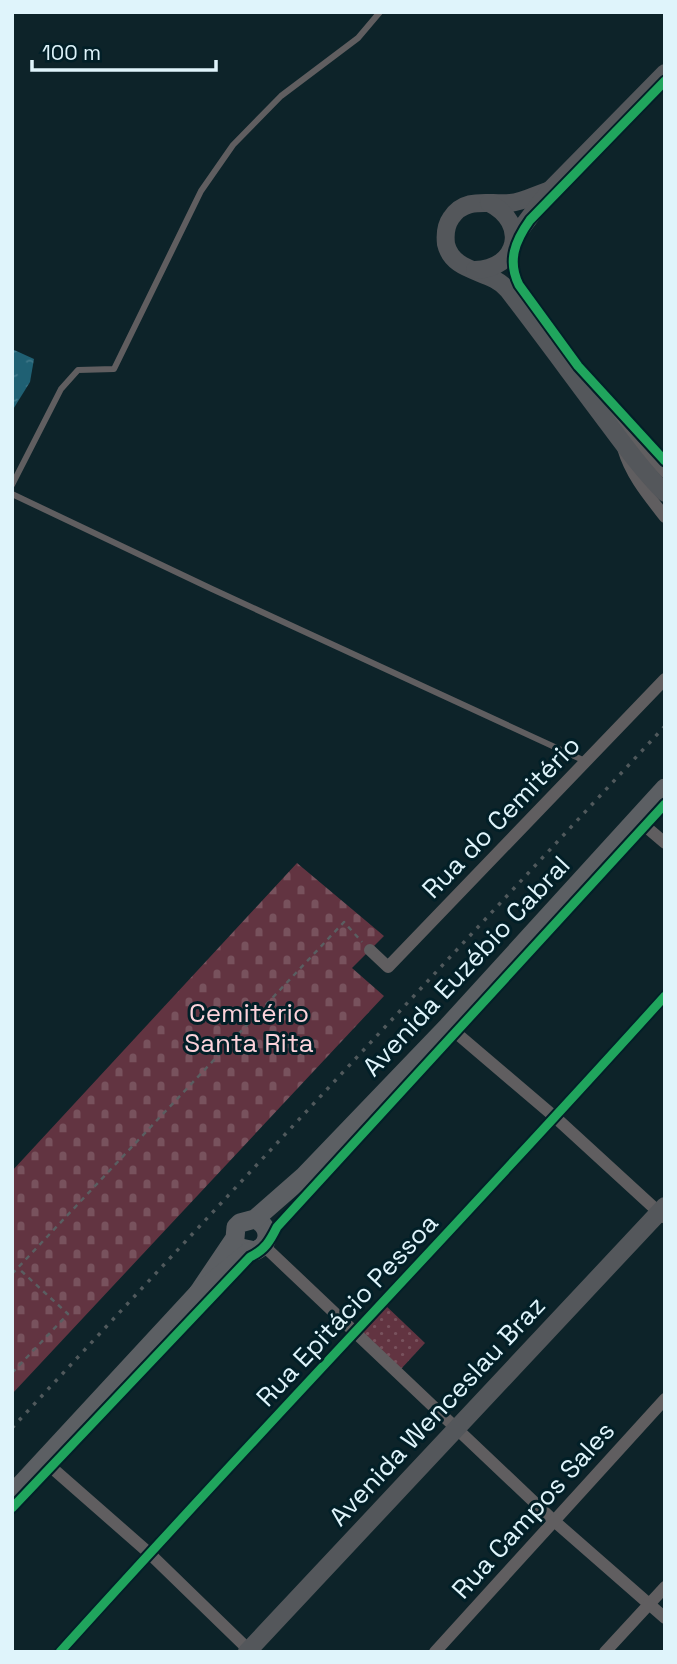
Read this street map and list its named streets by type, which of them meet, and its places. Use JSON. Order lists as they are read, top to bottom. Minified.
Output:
{"streets":{"main road":["Avenida Euzébio Cabral"],"street":["Rua do Cemitério","Rua Epitácio Pessoa","Avenida Wenceslau Braz","Rua Campos Sales"]},"parks":["Cemitério Santa Rita"],"scale_bar":"100 m"}
